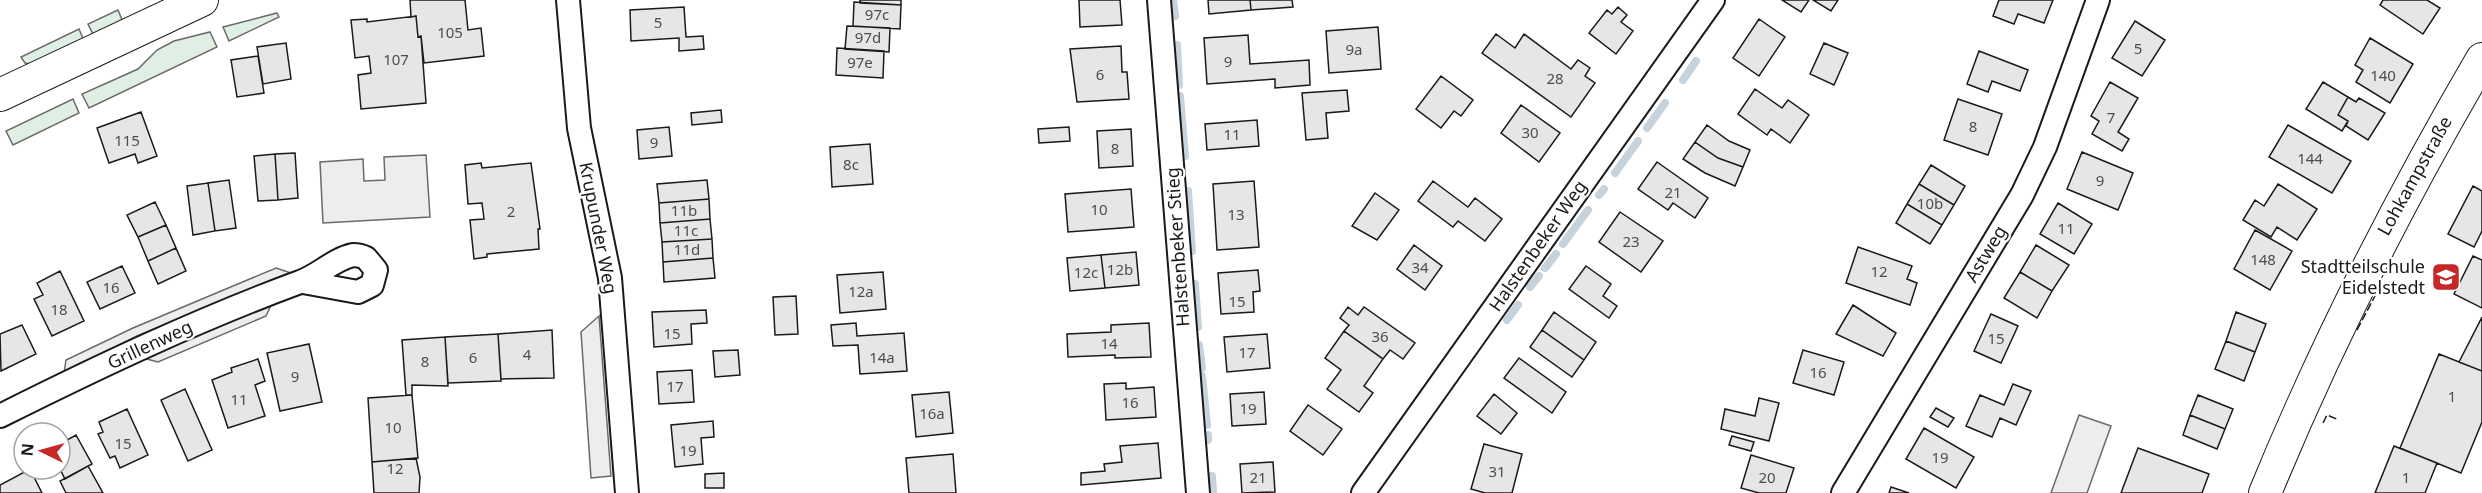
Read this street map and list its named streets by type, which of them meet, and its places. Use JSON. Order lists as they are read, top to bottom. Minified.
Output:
{"streets":{"street":["Lohkampstraße","Krupunder Weg","Halstenbeker Weg","Halstenbeker Stieg","Astweg","Grillenweg"]},"places":{"school or university":["Stadtteilschule Eidelstedt"]},"house_numbers":["97c","5","105","97d","5","9a","107","9","97e","6","140","28","7","8","30","11","115","9","8","144","8c","9","21","10b","10","11b","2","13","11","11c","23","11d","148","34","12b","12","12c","16","12a","15","18","15","36","15","14","17","4","6","14a","8","16","9","17","1","11","16","19","16a","10","15","19","19","12","31","21","20","1"],"north":"left"}
